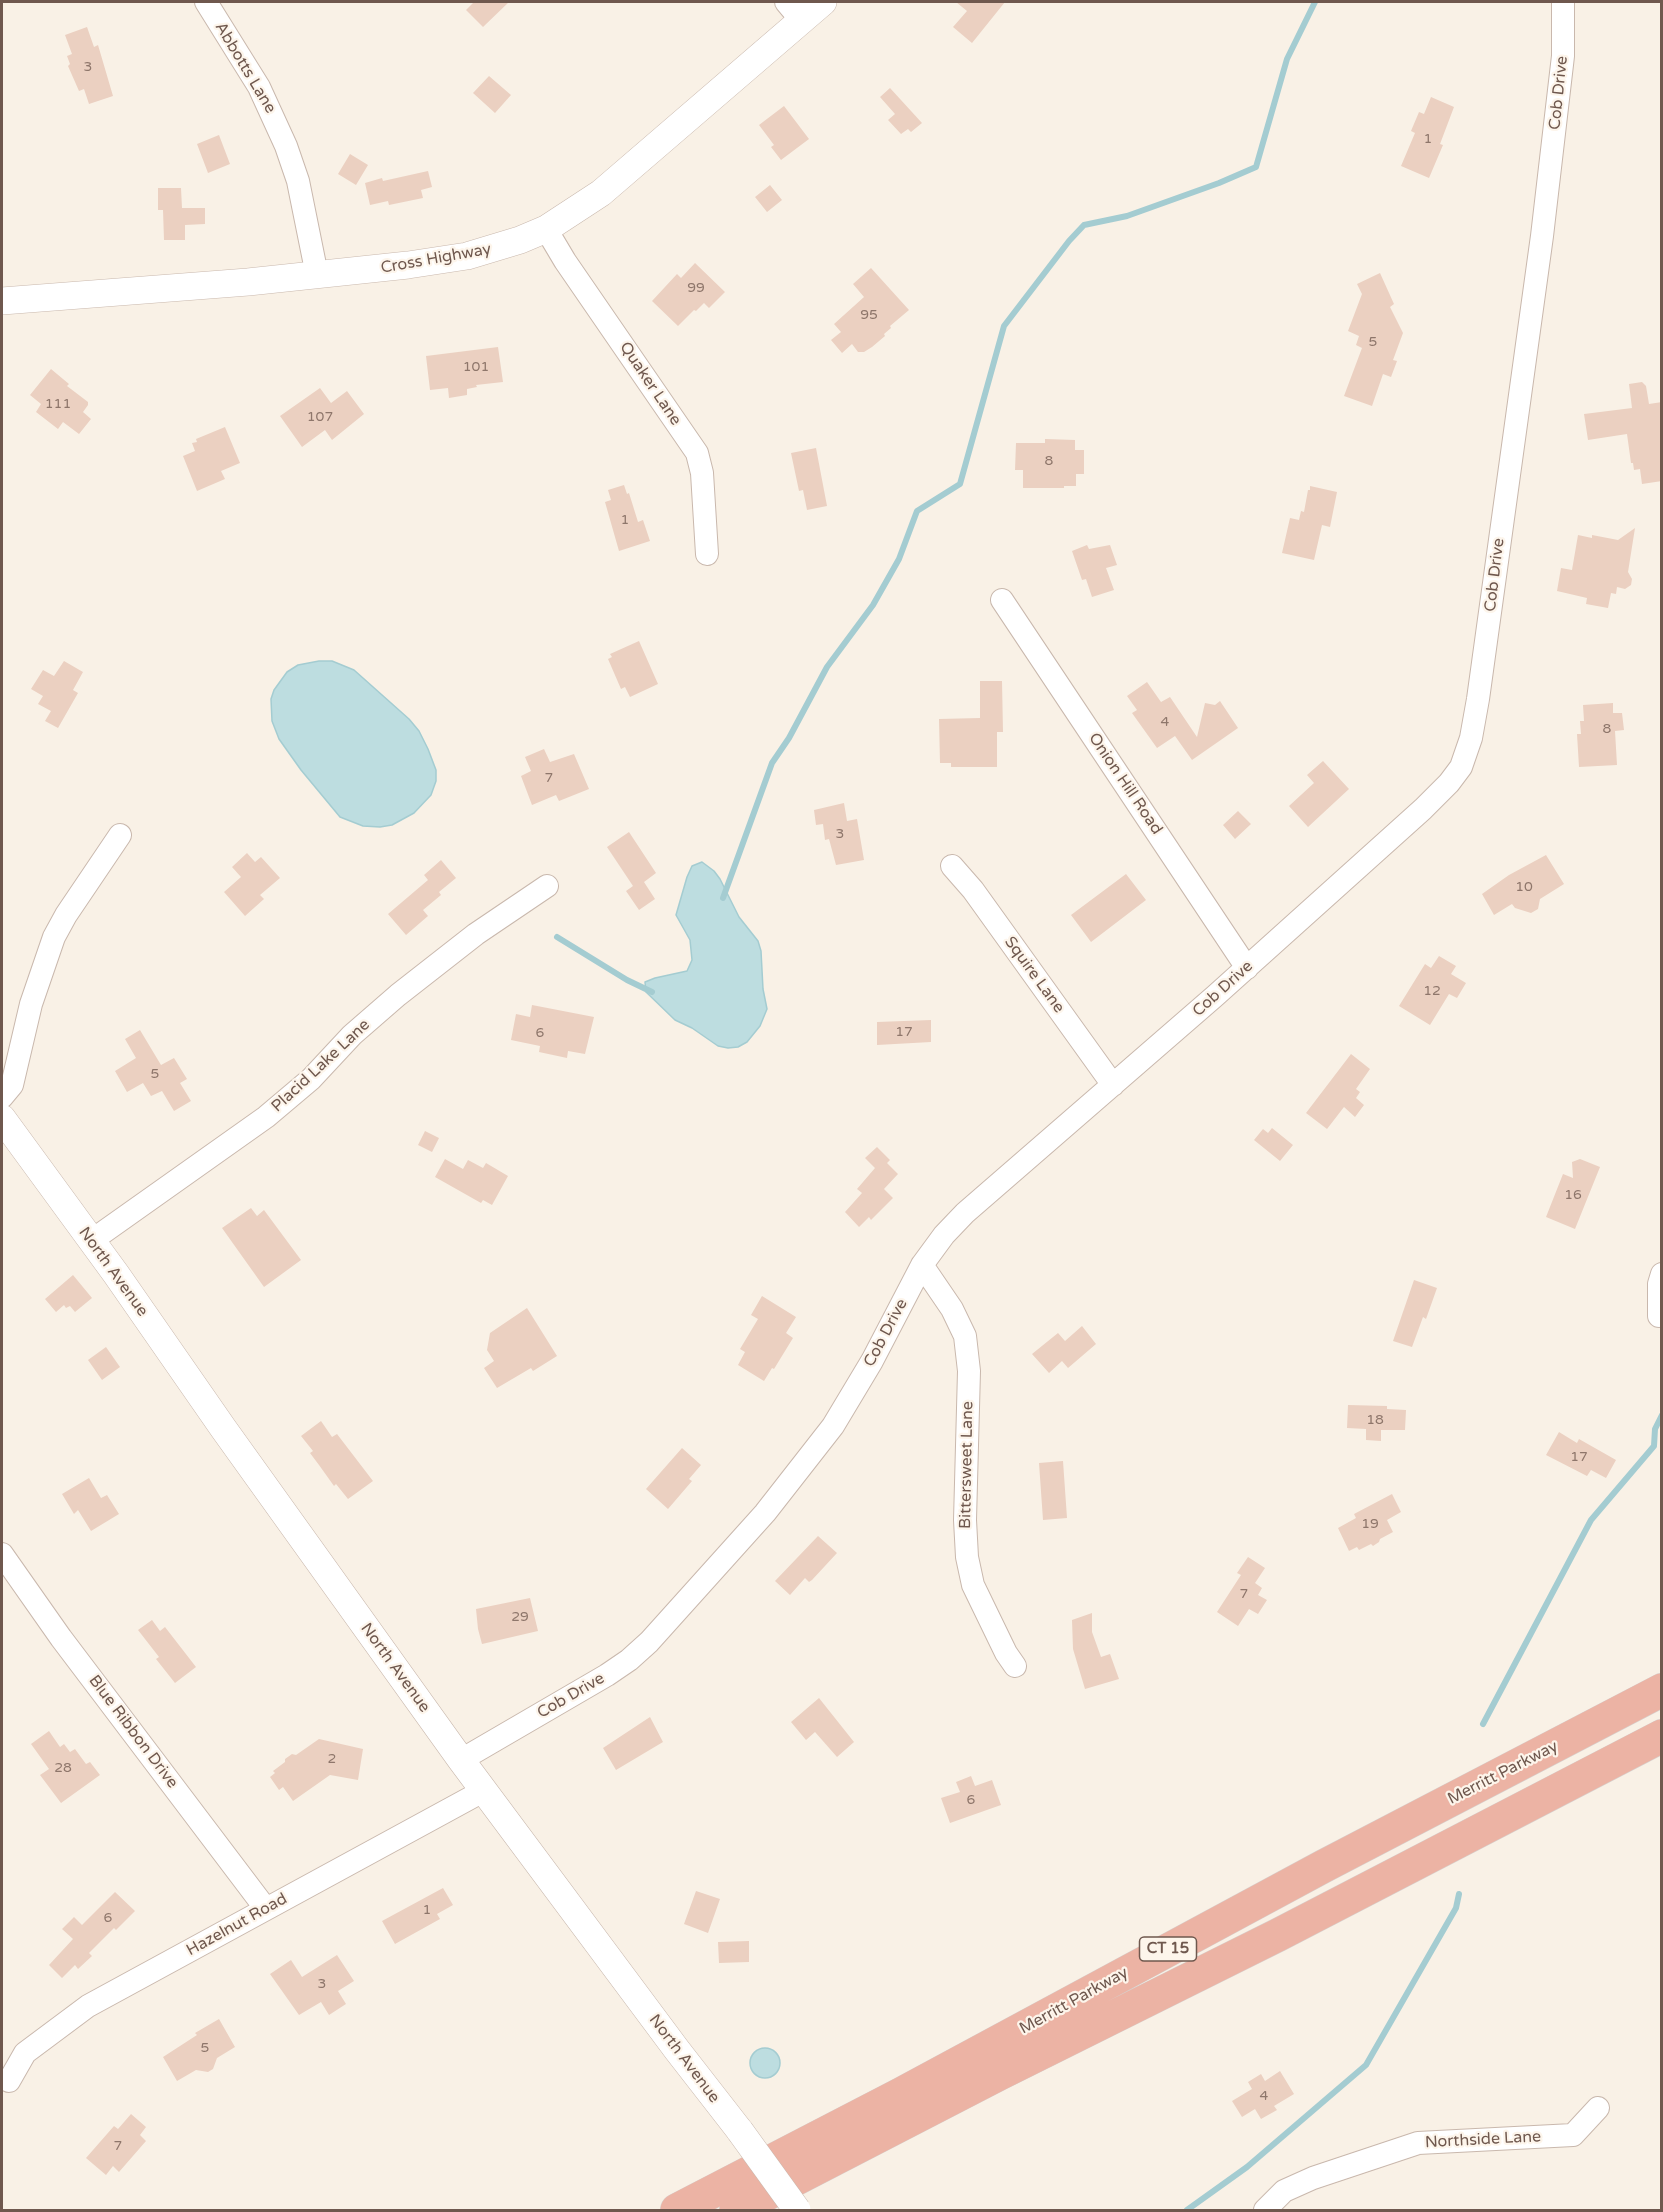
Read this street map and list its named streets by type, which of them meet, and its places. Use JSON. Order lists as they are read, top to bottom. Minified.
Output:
{"streets":{"highway":["Merritt Parkway","CT 15"],"street":["Abbotts Lane","Cob Drive","Cross Highway","Quaker Lane","Onion Hill Road","Squire Lane","Placid Lake Lane","North Avenue","Bittersweet Lane","Blue Ribbon Drive","Hazelnut Road","Northside Lane"]},"crossings":[["Abbotts Lane","Cross Highway"],["Cob Drive","Onion Hill Road"],["Cob Drive","Squire Lane"],["Cob Drive","North Avenue"],["Cob Drive","Bittersweet Lane"],["Cross Highway","Quaker Lane"],["Placid Lake Lane","North Avenue"],["North Avenue","Hazelnut Road"],["Blue Ribbon Drive","Hazelnut Road"]],"house_numbers":["3","1","99","95","5","101","111","107","8","1","4","8","7","3","10","12","17","6","5","16","18","17","19","7","29","2","28","6","1","6","3","5","4","7"]}
